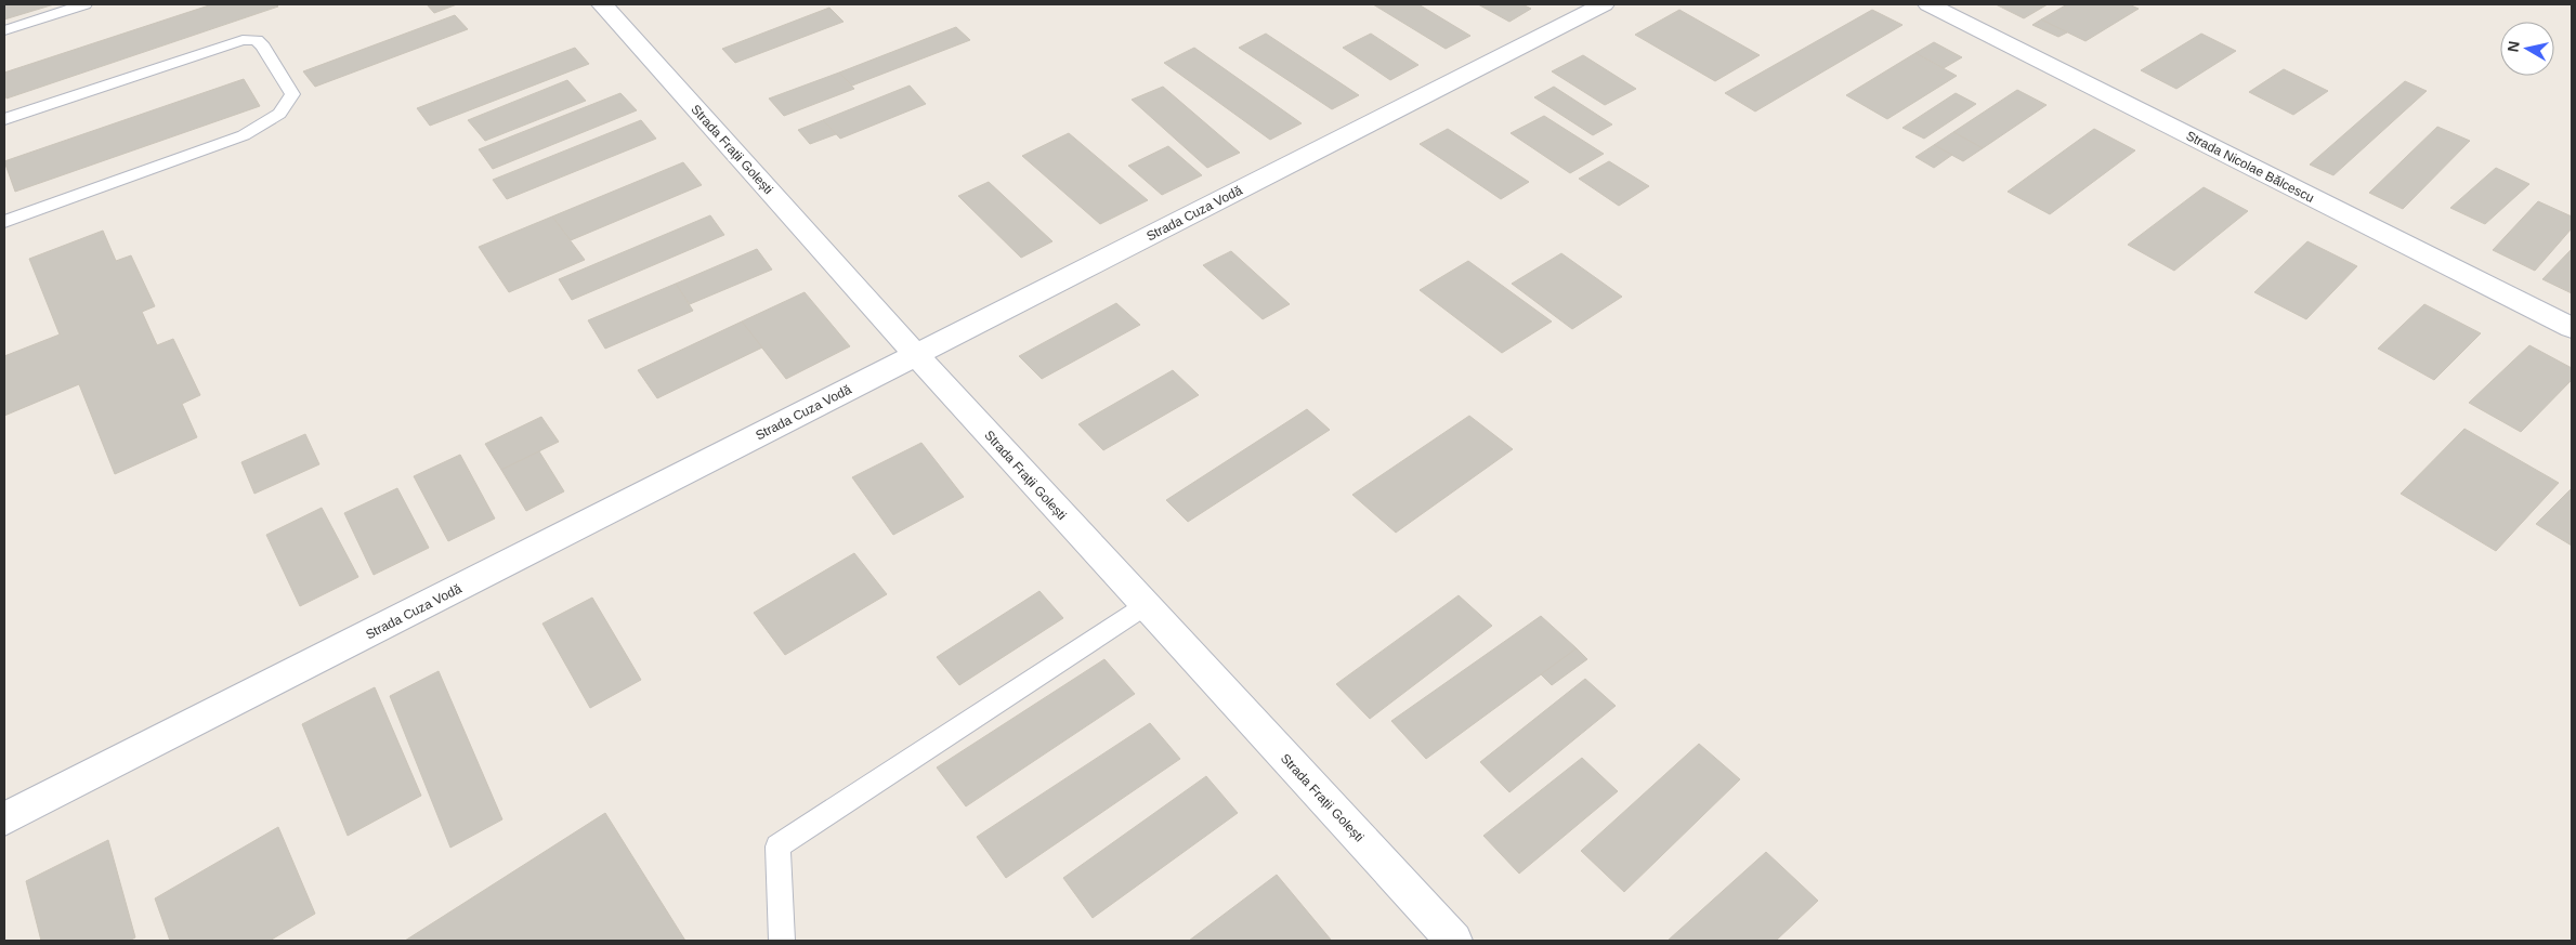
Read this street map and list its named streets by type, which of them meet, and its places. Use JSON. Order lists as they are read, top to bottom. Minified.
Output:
{"streets":{"street":["Strada Frații Golești","Strada Nicolae Bălcescu","Strada Cuza Vodă"]},"crossings":[["Strada Frații Golești","Strada Cuza Vodă"]],"north":"left"}
